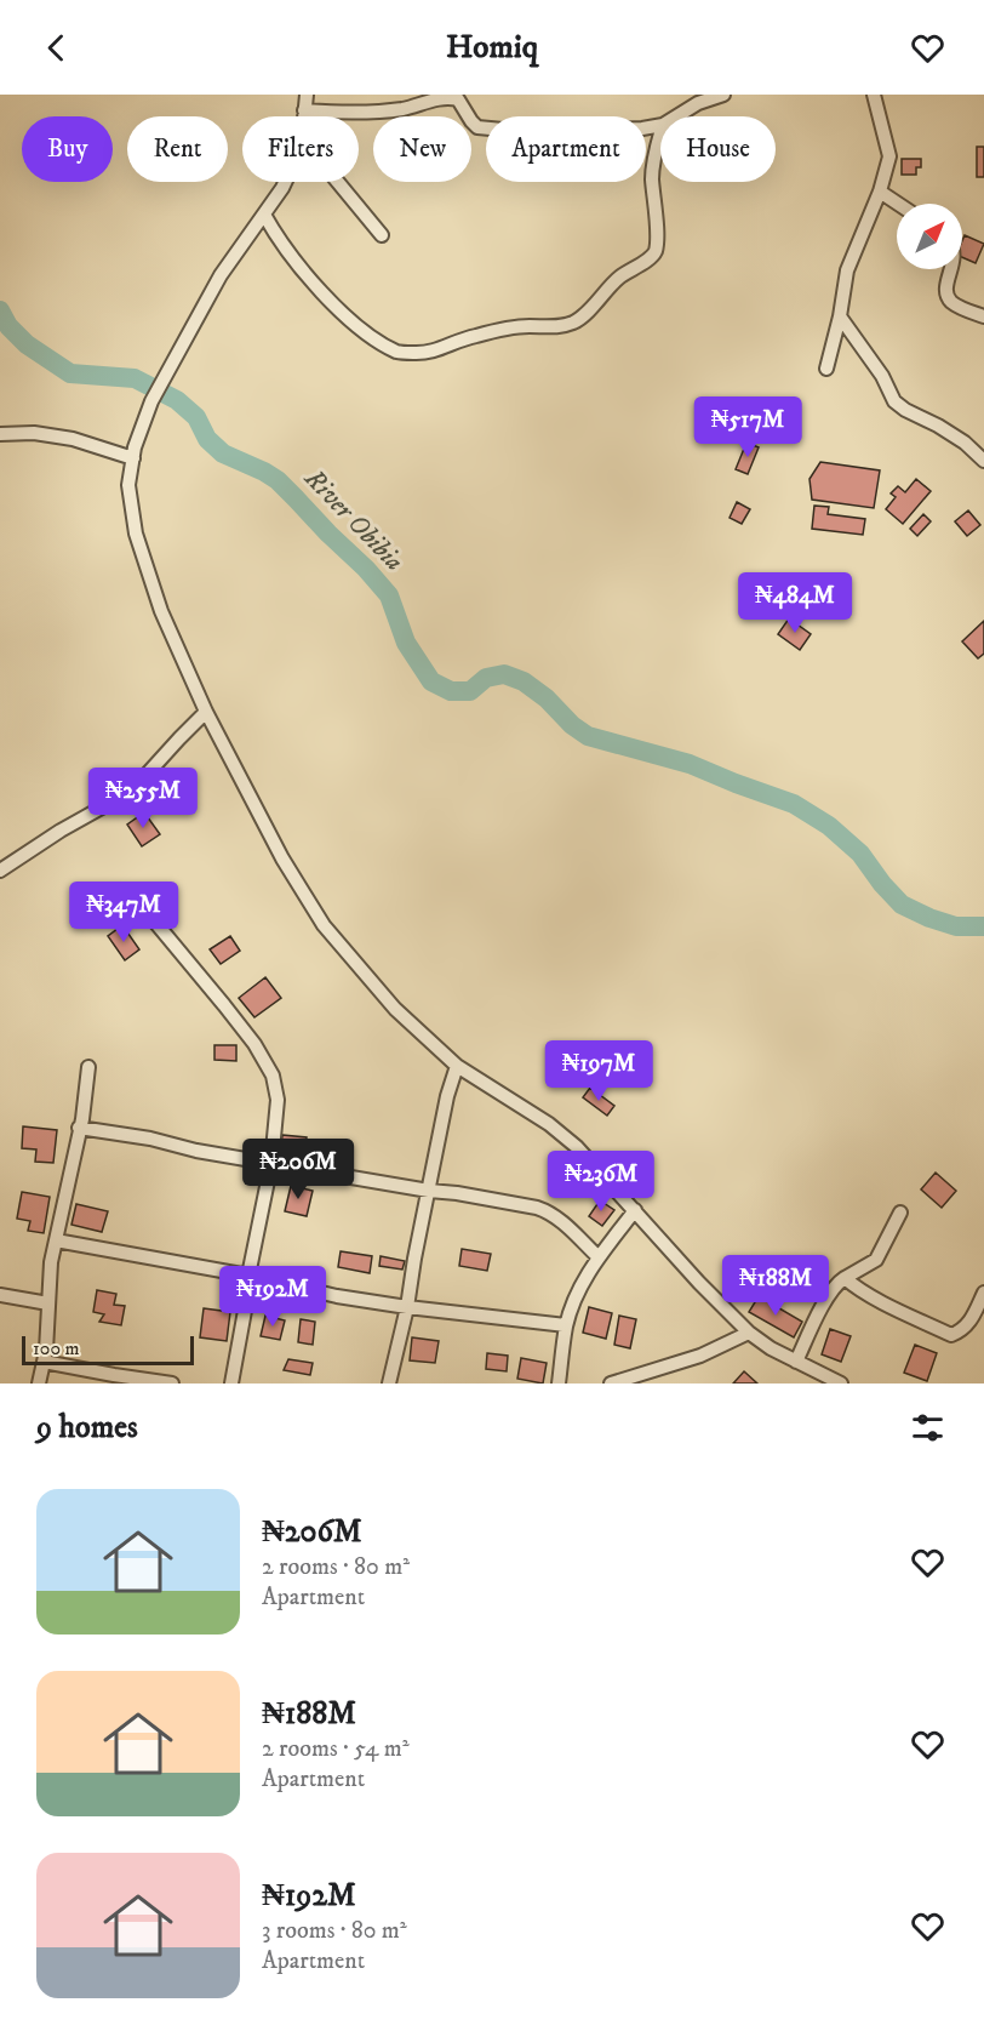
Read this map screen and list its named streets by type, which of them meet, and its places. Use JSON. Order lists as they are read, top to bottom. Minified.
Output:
{"water":["River Obibia"],"scale_bar":"100 m","north":"top right","page":{"header":"Homiq","chip":["Buy","Rent","Filters","New","Apartment","House"],"price":["₦517M","₦484M","₦255M","₦347M","₦197M","₦206M","₦236M","₦188M","₦192M"],"scale":"100 m","heading":"9 homes","list":[{"name":"₦206M","note":"2 rooms · 80 m² · Apartment"},{"name":"₦188M","note":"2 rooms · 54 m² · Apartment"},{"name":"₦192M","note":"3 rooms · 80 m² · Apartment"}]}}
